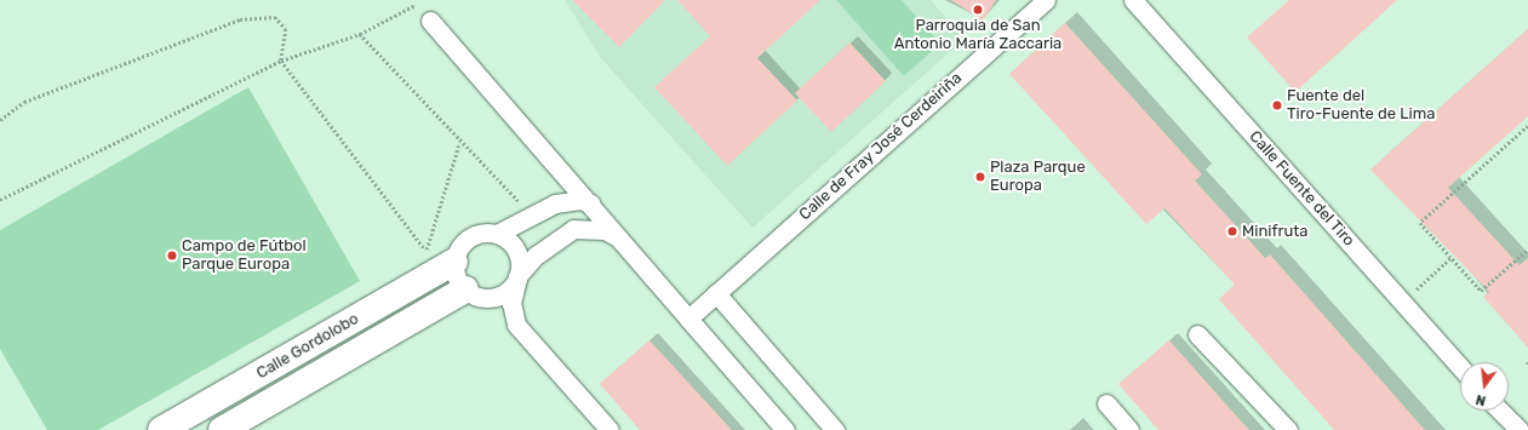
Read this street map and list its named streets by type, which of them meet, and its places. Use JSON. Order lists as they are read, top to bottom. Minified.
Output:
{"streets":{"street":["Calle de Fray José Cerdeiriña","Calle Fuente del Tiro","Calle Gordolobo"]},"places":["Parroquia de San Antonio María Zaccaria","Fuente del Tiro-Fuente de Lima","Plaza Parque Europa","Minifruta","Campo de Fútbol Parque Europa"],"north":"bottom"}
